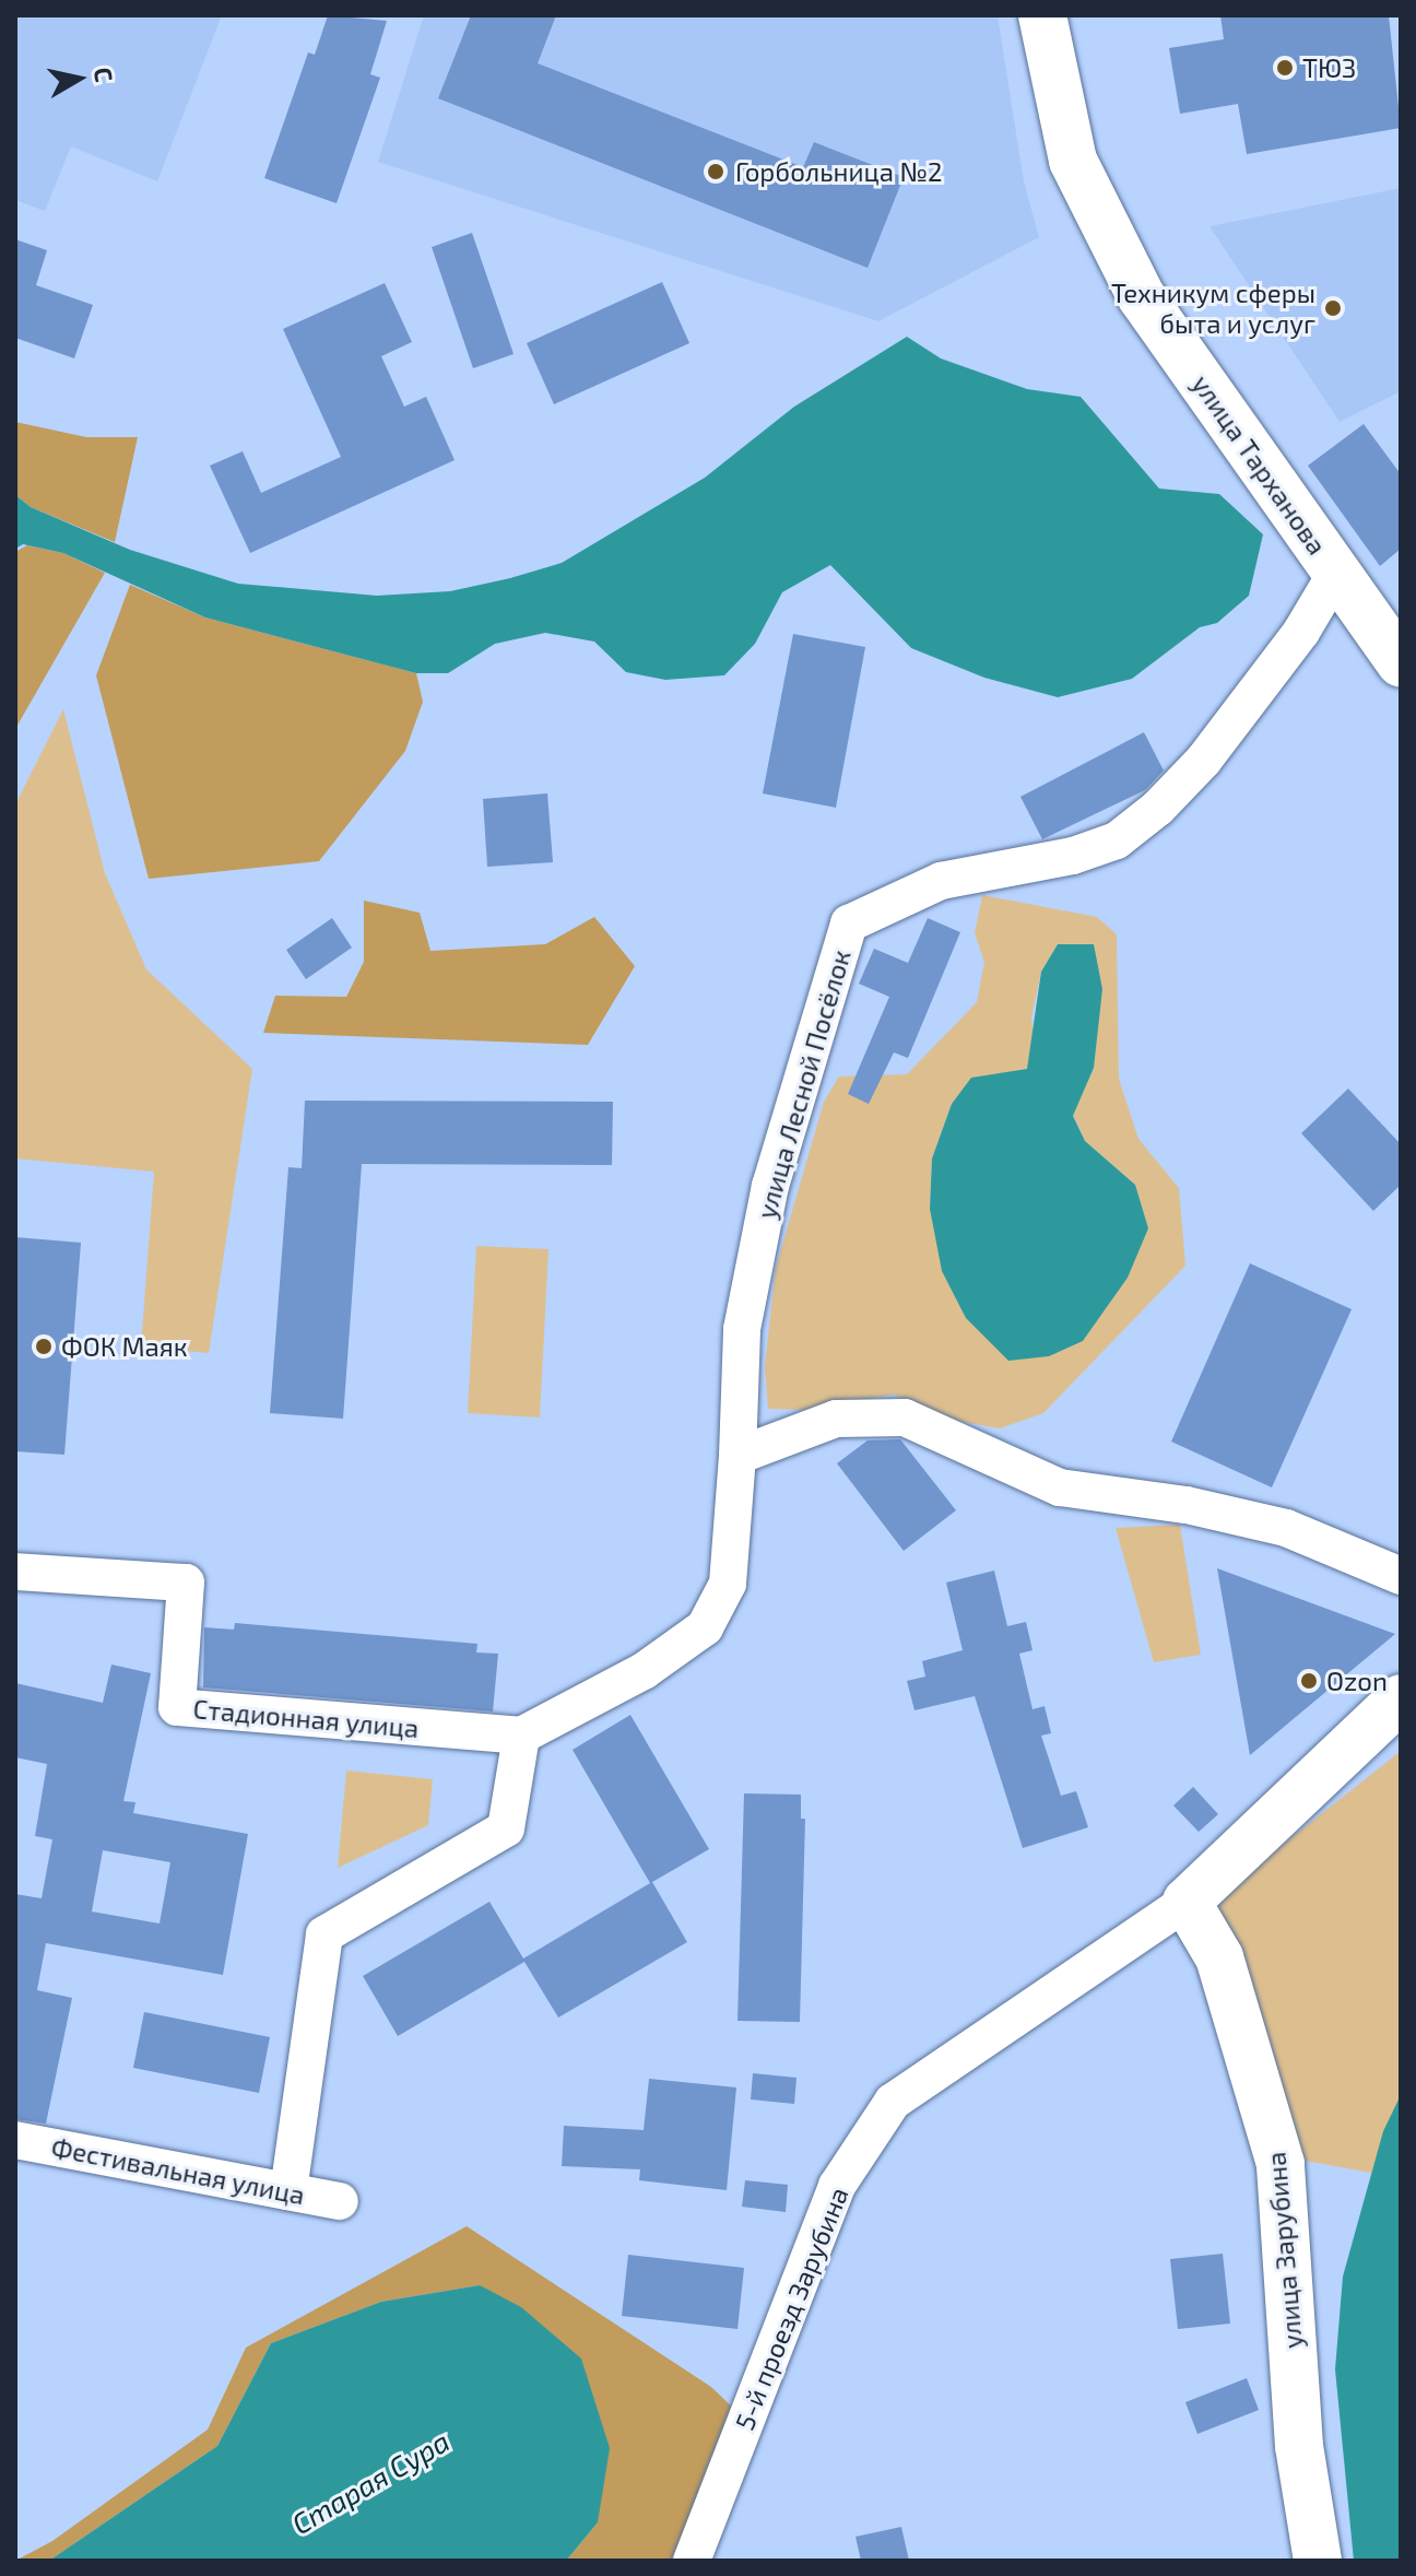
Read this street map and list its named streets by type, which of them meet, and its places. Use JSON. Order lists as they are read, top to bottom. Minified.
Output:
{"streets":{"street":["улица Тарханова","улица Лесной Посёлок","Стадионная улица","Фестивальная улица","улица Зарубина","5-й проезд Зарубина"]},"crossings":[["улица Тарханова","улица Лесной Посёлок"],["улица Лесной Посёлок","Стадионная улица"],["улица Зарубина","5-й проезд Зарубина"]],"water":["Старая Сура"],"places":["ТЮЗ","Горбольница №2","Техникум сферы быта и услуг","ФОК Маяк","Ozon"],"north":"right"}
